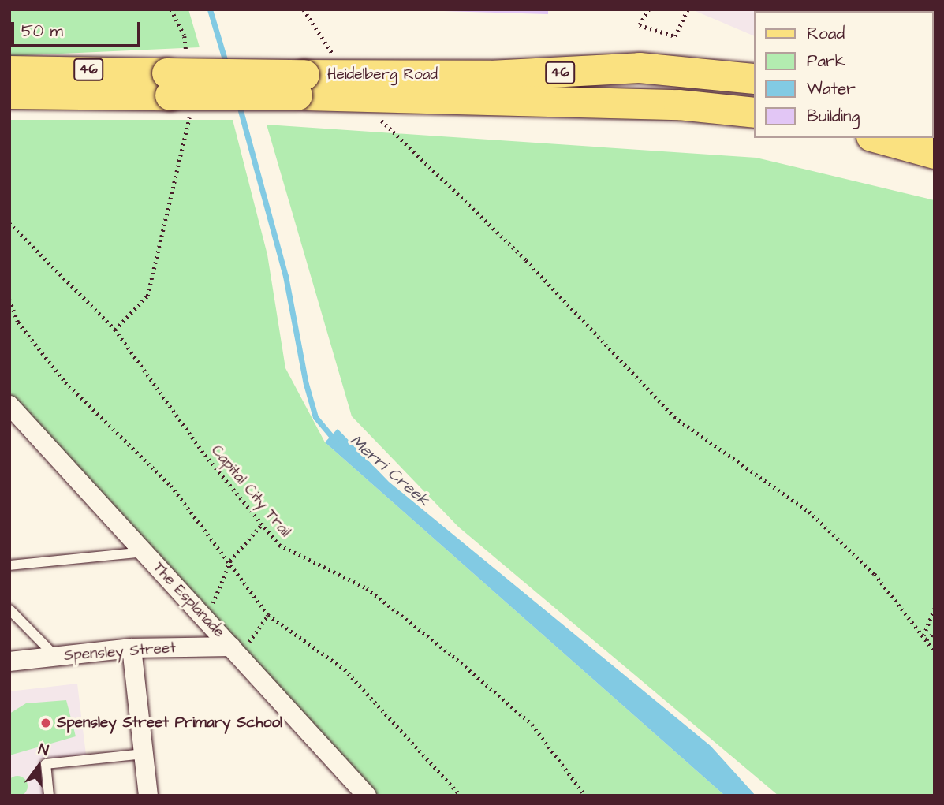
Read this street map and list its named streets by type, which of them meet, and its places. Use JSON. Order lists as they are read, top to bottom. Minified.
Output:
{"streets":{"main road":["46","Heidelberg Road"],"street":["The Esplanade","Spensley Street"],"path":["Capital City Trail"]},"crossings":[["The Esplanade","Spensley Street"]],"water":["Merri Creek"],"places":["Spensley Street Primary School"],"legend":["Road","Park","Water","Building"],"scale_bar":"50 m","north":"top"}
